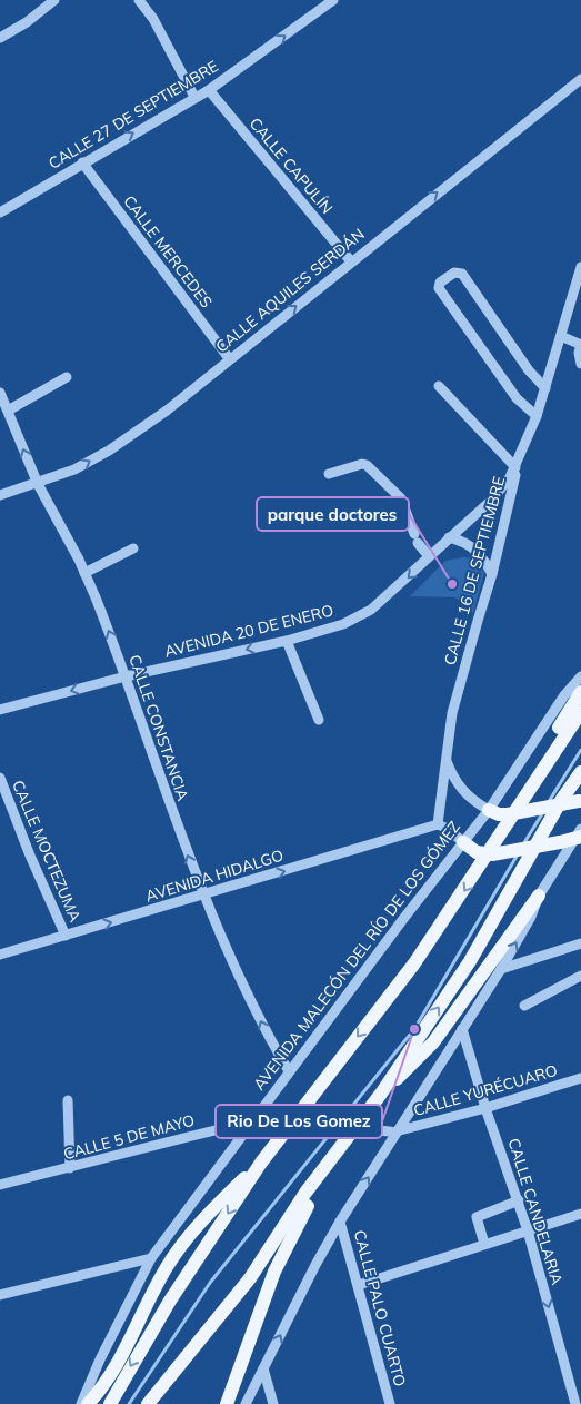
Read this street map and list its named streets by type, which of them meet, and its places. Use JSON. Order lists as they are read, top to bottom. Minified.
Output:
{"streets":{"street":["CALLE 27 DE SEPTIEMBRE","CALLE CAPULÍN","CALLE MERCEDES","CALLE AQUILES SERDÁN","CALLE 16 DE SEPTIEMBRE","AVENIDA 20 DE ENERO","CALLE CONSTANCIA","CALLE MOCTEZUMA","AVENIDA HIDALGO","AVENIDA MALECÓN DEL RÍO DE LOS GÓMEZ","CALLE YURÉCUARO","CALLE 5 DE MAYO","CALLE CANDELARIA","CALLE PALO CUARTO"]},"crossings":[["CALLE 27 DE SEPTIEMBRE","CALLE CAPULÍN"],["CALLE 27 DE SEPTIEMBRE","CALLE MERCEDES"],["CALLE CAPULÍN","CALLE AQUILES SERDÁN"],["CALLE MERCEDES","CALLE AQUILES SERDÁN"],["CALLE AQUILES SERDÁN","CALLE CONSTANCIA"],["CALLE 16 DE SEPTIEMBRE","AVENIDA 20 DE ENERO"],["CALLE 16 DE SEPTIEMBRE","AVENIDA HIDALGO"],["AVENIDA 20 DE ENERO","CALLE CONSTANCIA"],["CALLE CONSTANCIA","AVENIDA HIDALGO"],["CALLE CONSTANCIA","AVENIDA MALECÓN DEL RÍO DE LOS GÓMEZ"],["CALLE MOCTEZUMA","AVENIDA HIDALGO"],["AVENIDA MALECÓN DEL RÍO DE LOS GÓMEZ","CALLE 5 DE MAYO"],["CALLE YURÉCUARO","CALLE 5 DE MAYO"],["CALLE YURÉCUARO","CALLE CANDELARIA"]],"one_way":["CALLE 27 DE SEPTIEMBRE","CALLE AQUILES SERDÁN","AVENIDA 20 DE ENERO","CALLE CONSTANCIA","AVENIDA HIDALGO","CALLE CANDELARIA"],"places":["parque doctores","Rio De Los Gomez"]}
